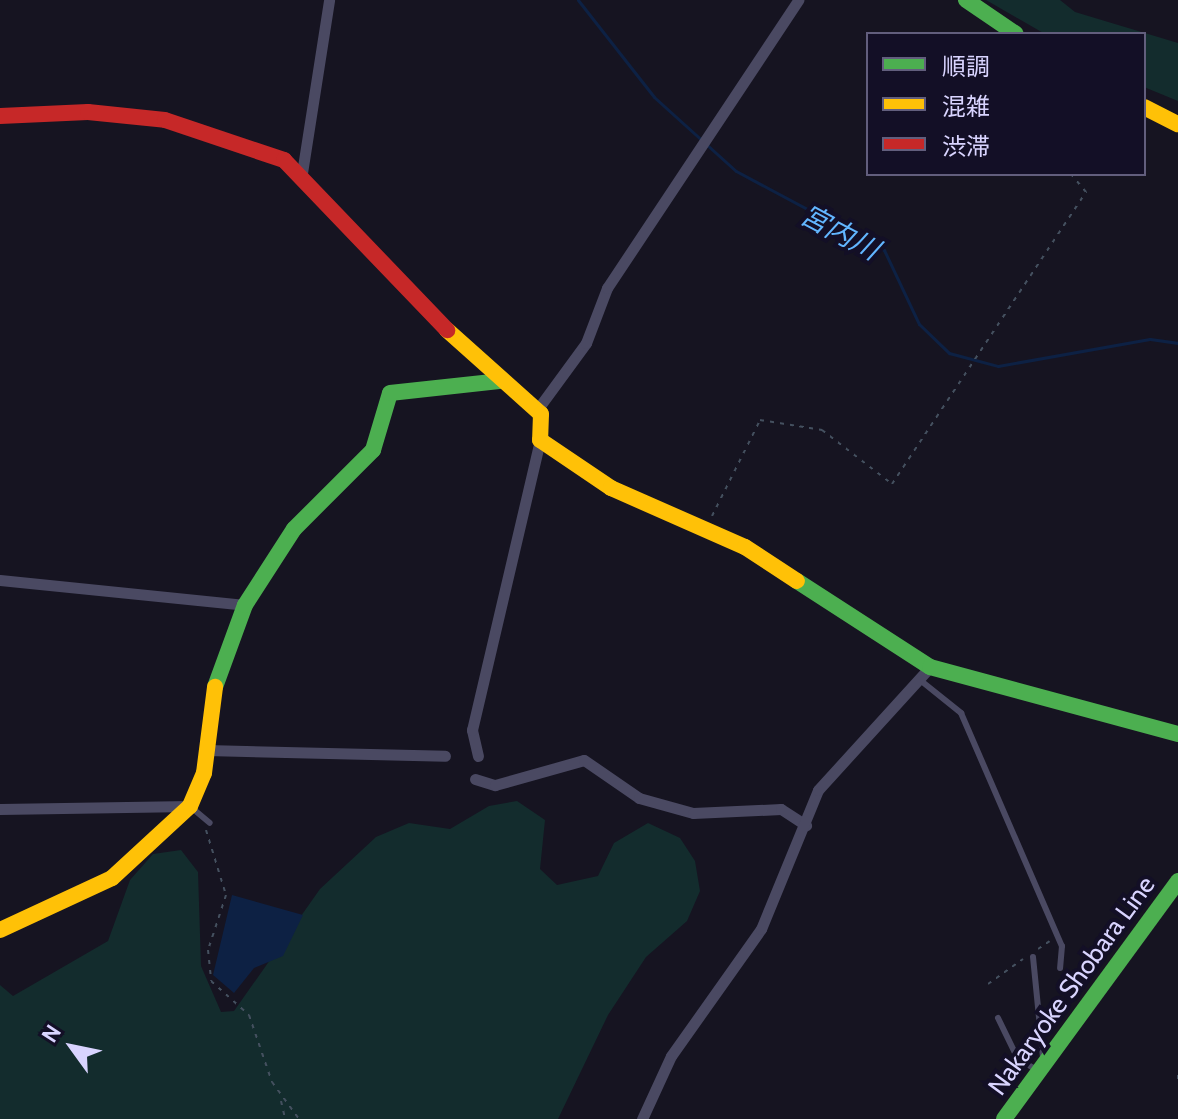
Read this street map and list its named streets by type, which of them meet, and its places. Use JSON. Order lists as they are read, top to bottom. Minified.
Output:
{"streets":{"street":["Nakaryoke Shobara Line"]},"water":["宮内川"],"legend":["順調","混雑","渋滞"],"north":"top left"}
